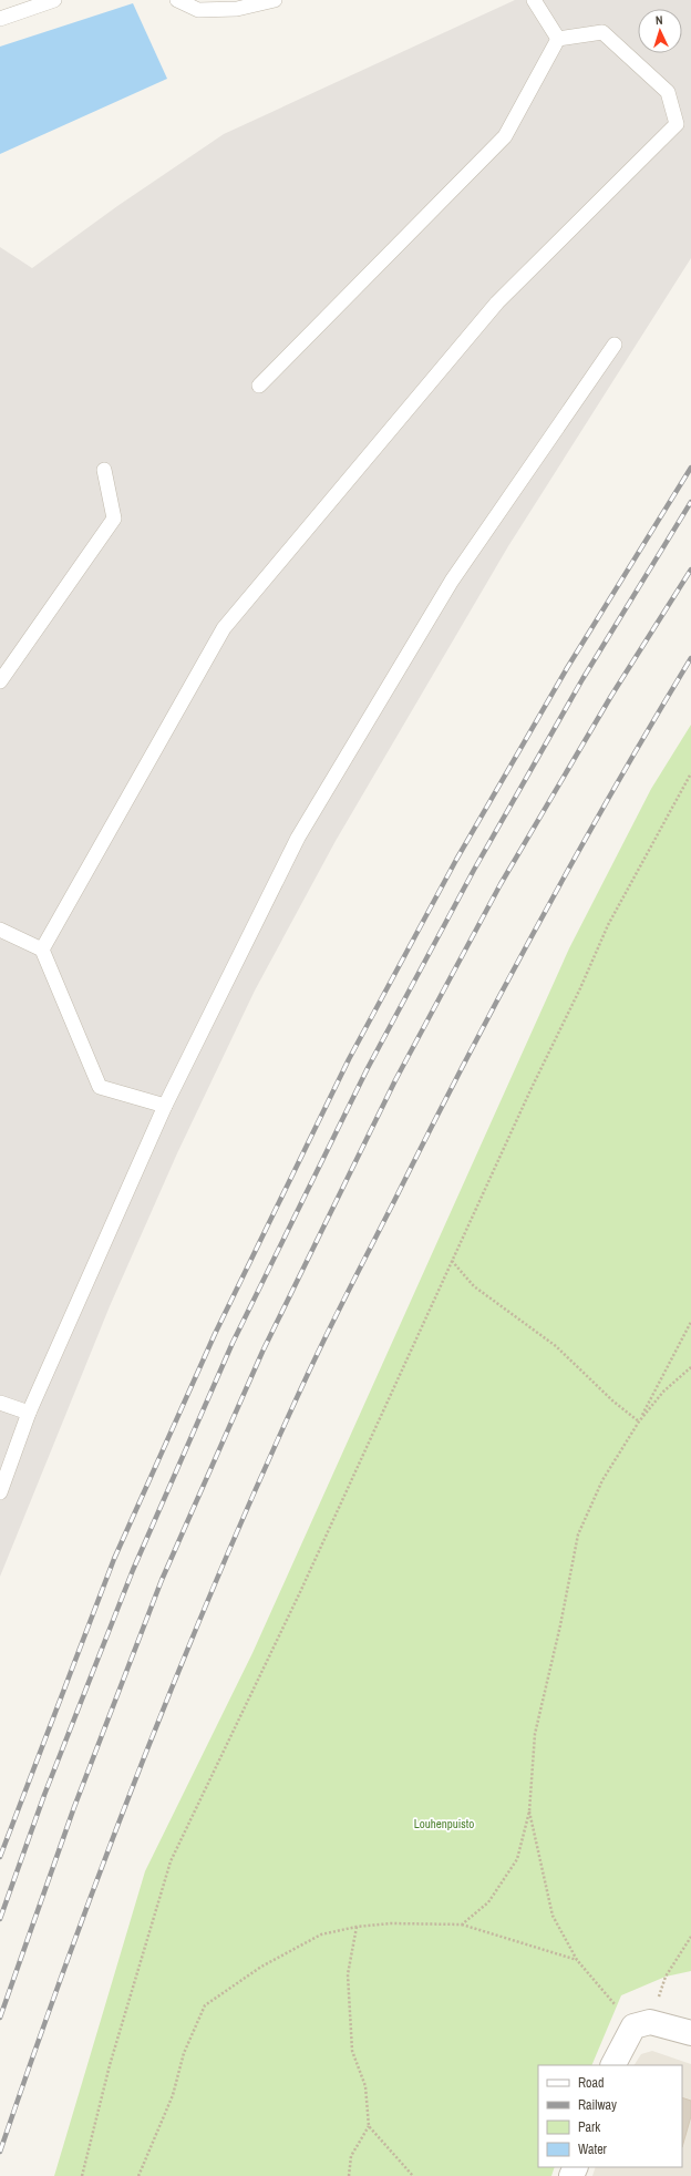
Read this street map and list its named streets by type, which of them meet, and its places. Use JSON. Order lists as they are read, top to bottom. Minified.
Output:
{"parks":["Louhenpuisto"],"legend":["Road","Railway","Park","Water"],"north":"top"}
